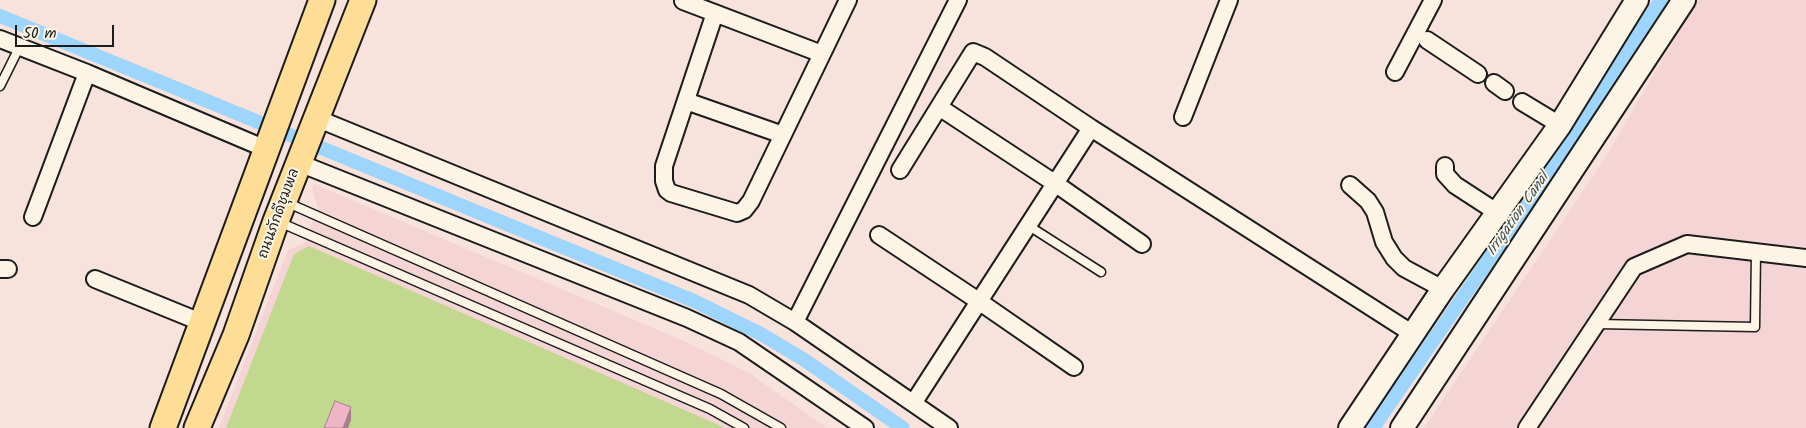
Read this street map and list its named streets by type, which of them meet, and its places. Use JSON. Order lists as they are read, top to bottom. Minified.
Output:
{"streets":{"main road":["ถนนภักดีชุมพล"]},"water":["Irrigation Canal"],"scale_bar":"50 m"}
